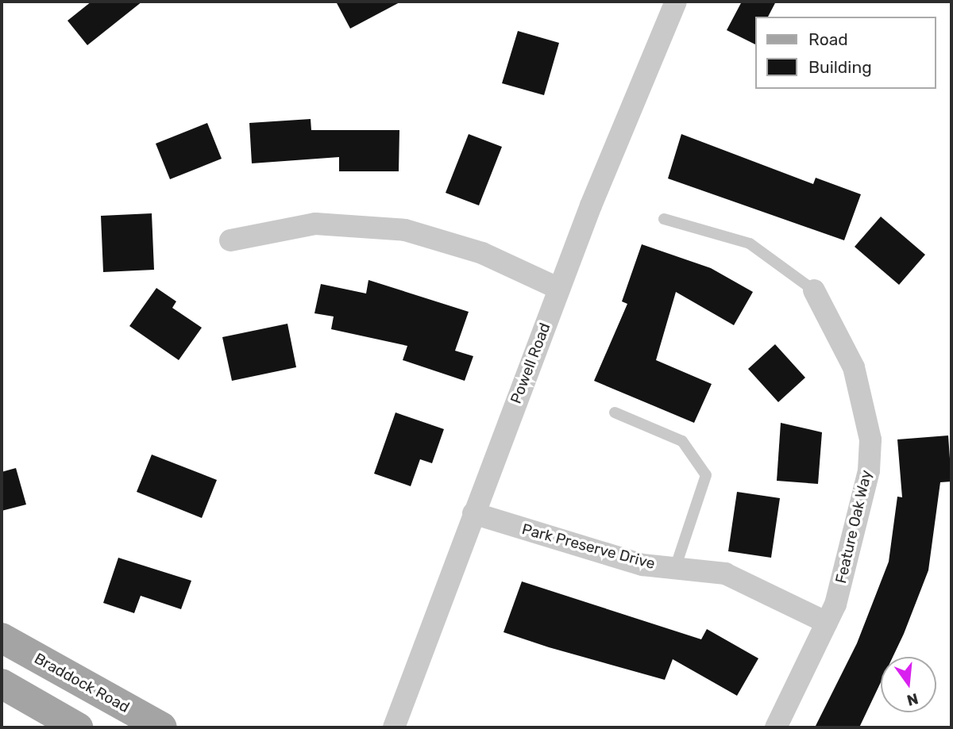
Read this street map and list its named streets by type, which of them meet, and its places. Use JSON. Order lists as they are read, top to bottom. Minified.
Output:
{"streets":{"main road":["Braddock Road"],"street":["Powell Road","Feature Oak Way","Park Preserve Drive"]},"crossings":[["Powell Road","Park Preserve Drive"],["Feature Oak Way","Park Preserve Drive"]],"legend":["Road","Building"],"north":"bottom"}
